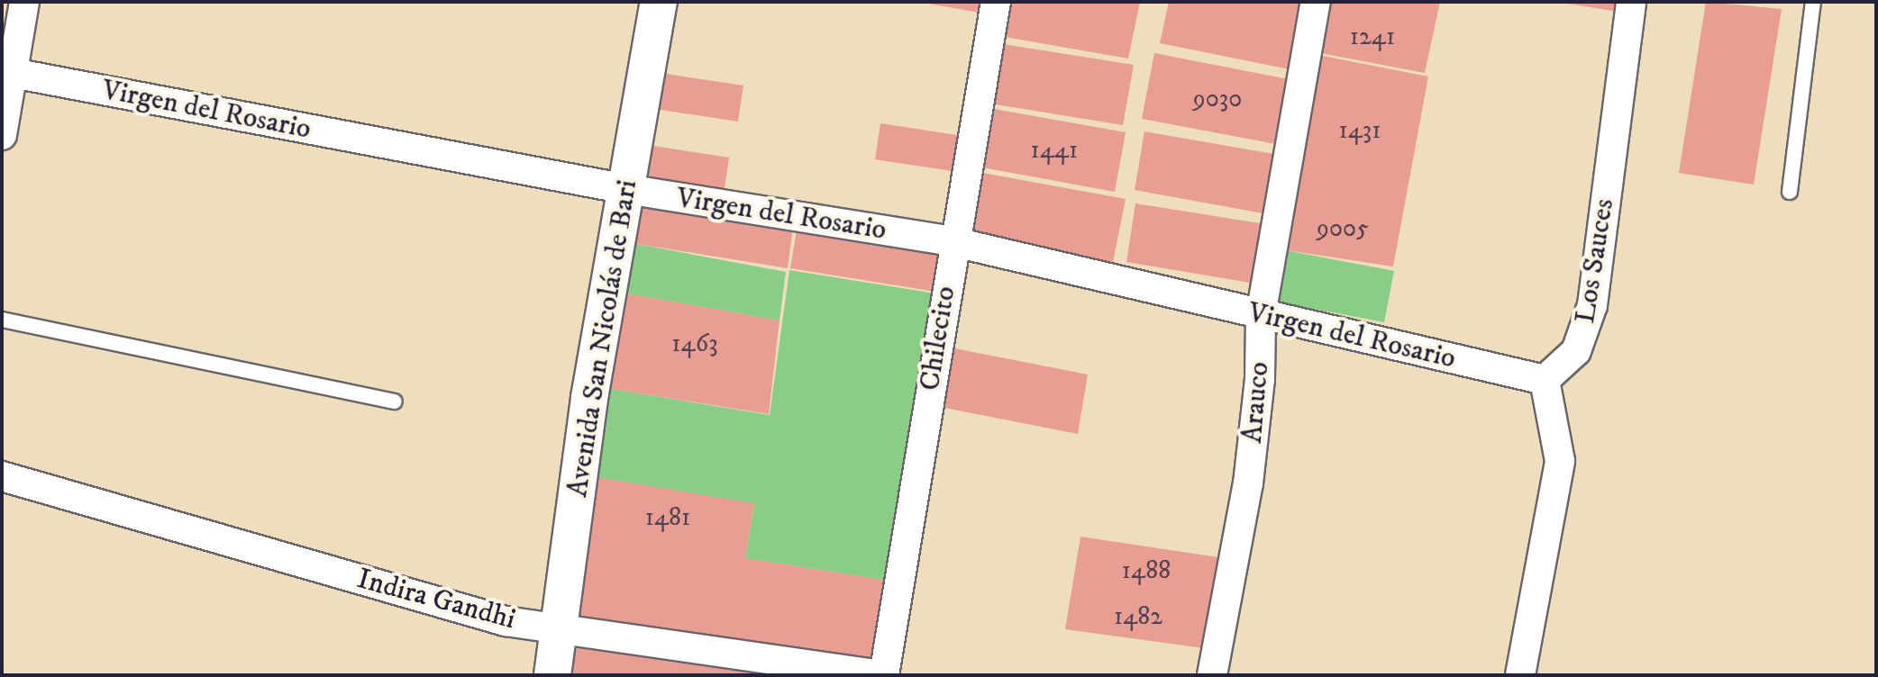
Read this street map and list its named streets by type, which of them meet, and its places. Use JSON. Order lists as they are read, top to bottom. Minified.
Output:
{"streets":{"street":["Virgen del Rosario","Los Sauces","Avenida San Nicolás de Bari","Chilecito","Arauco","Indira Gandhi"]},"crossings":[["Virgen del Rosario","Los Sauces"],["Virgen del Rosario","Avenida San Nicolás de Bari"],["Virgen del Rosario","Chilecito"],["Virgen del Rosario","Arauco"],["Avenida San Nicolás de Bari","Indira Gandhi"],["Chilecito","Indira Gandhi"]],"house_numbers":["1241","9030","1431","1441","9005","1463","1481","1488","1482"]}
